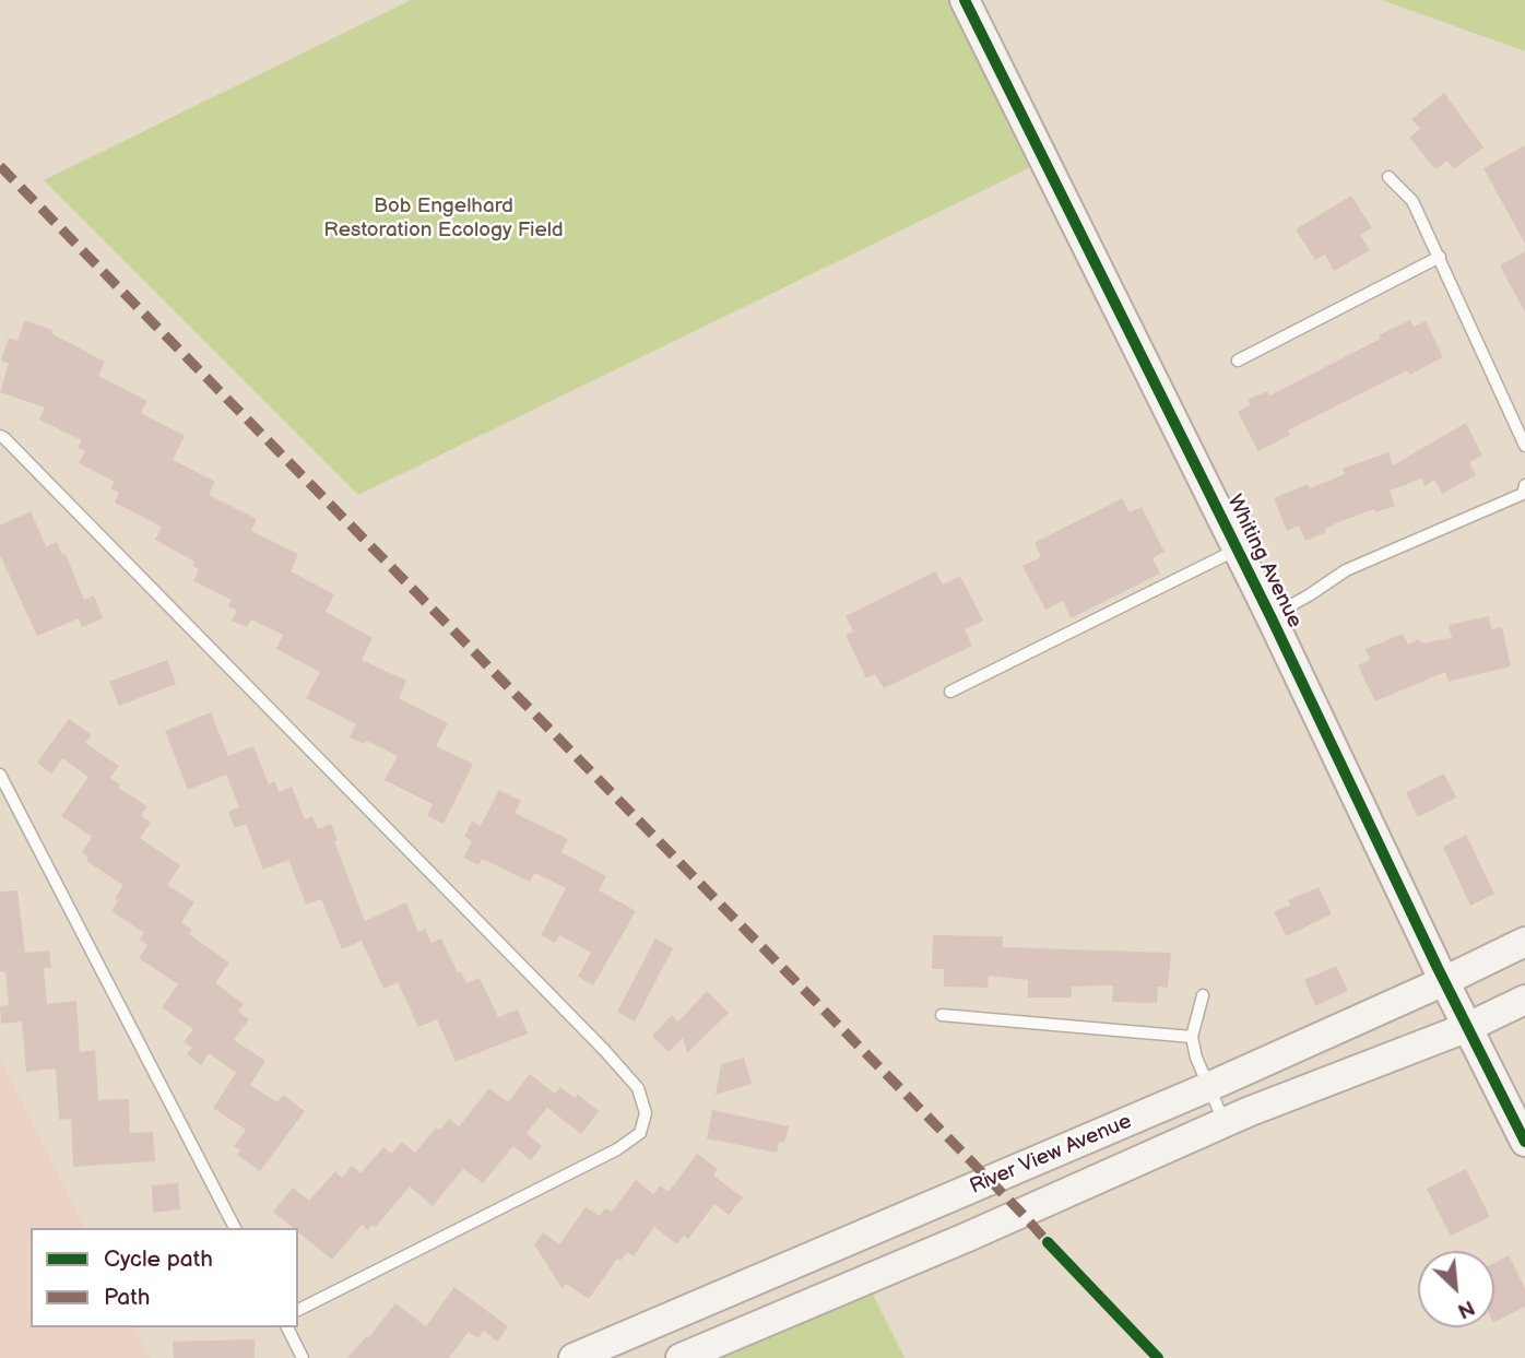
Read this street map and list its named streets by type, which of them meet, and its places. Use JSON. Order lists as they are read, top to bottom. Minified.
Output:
{"streets":{"main road":["Whiting Avenue","River View Avenue"]},"crossings":[["Whiting Avenue","River View Avenue"]],"parks":["Bob Engelhard Restoration Ecology Field"],"legend":["Cycle path","Path"],"north":"bottom right"}
